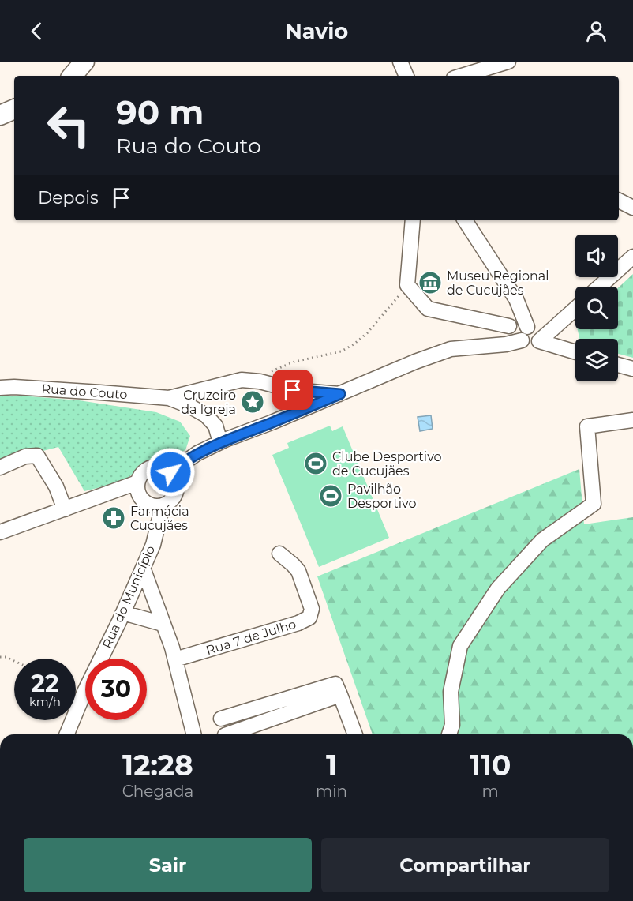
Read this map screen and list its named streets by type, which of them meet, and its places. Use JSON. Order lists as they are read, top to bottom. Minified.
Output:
{"streets":{"street":["Rua do Couto","Rua do Município","Rua 7 de Julho"]},"places":{"museum":["Museu Regional de Cucujães"],"place":["Cruzeiro da Igreja"],"sports":["Clube Desportivo de Cucujães","Pavilhão Desportivo"],"pharmacy":["Farmácia Cucujães"]},"page":{"header":"Navio","turn":["90 m","Rua do Couto"],"then":"Depois","speed":"22 km/h","limit":"30","eta":["12:28","Chegada","1","min","110","m"],"buttons":["Sair","Compartilhar"]}}
